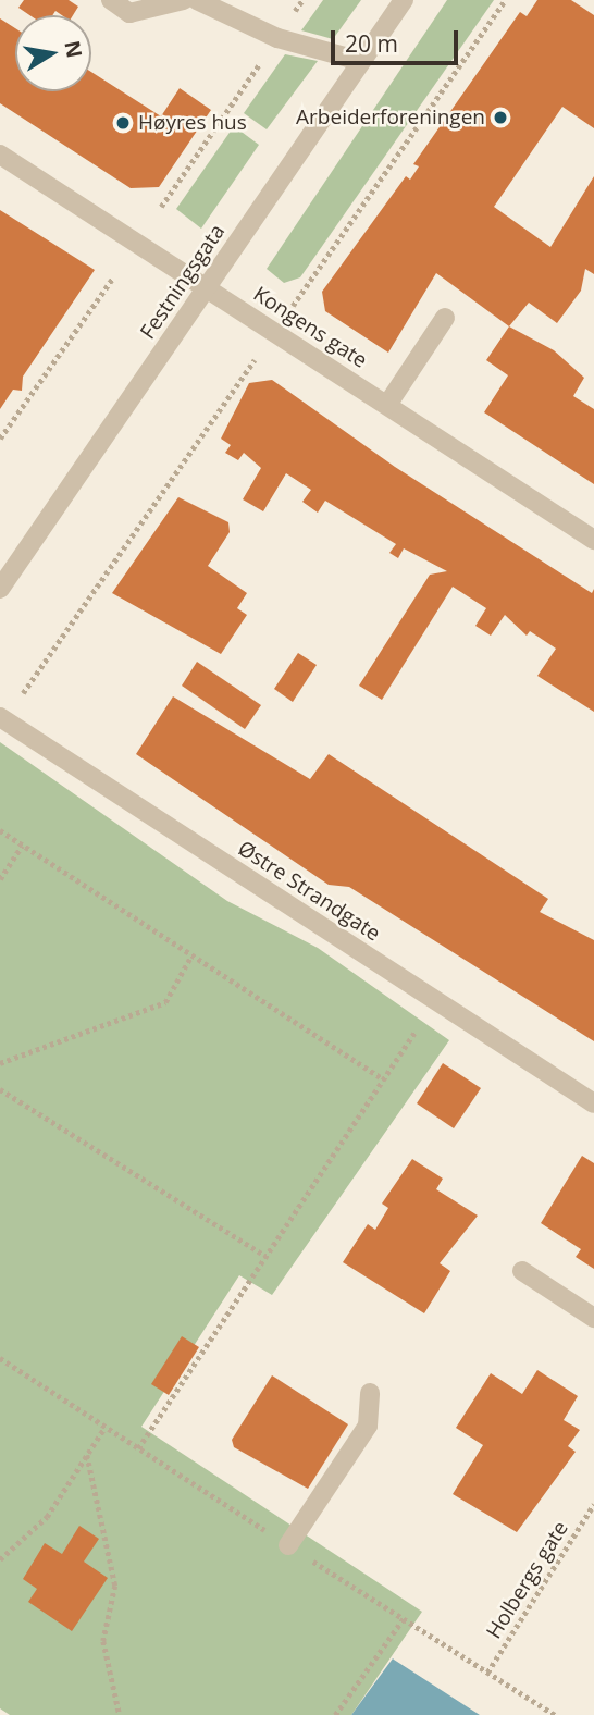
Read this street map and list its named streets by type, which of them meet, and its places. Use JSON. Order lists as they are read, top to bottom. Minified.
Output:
{"streets":{"street":["Festningsgata","Kongens gate","Østre Strandgate"],"path":["Holbergs gate"]},"crossings":[["Festningsgata","Kongens gate"]],"places":["Arbeiderforeningen","Høyres hus"],"scale_bar":"20 m","north":"right"}
